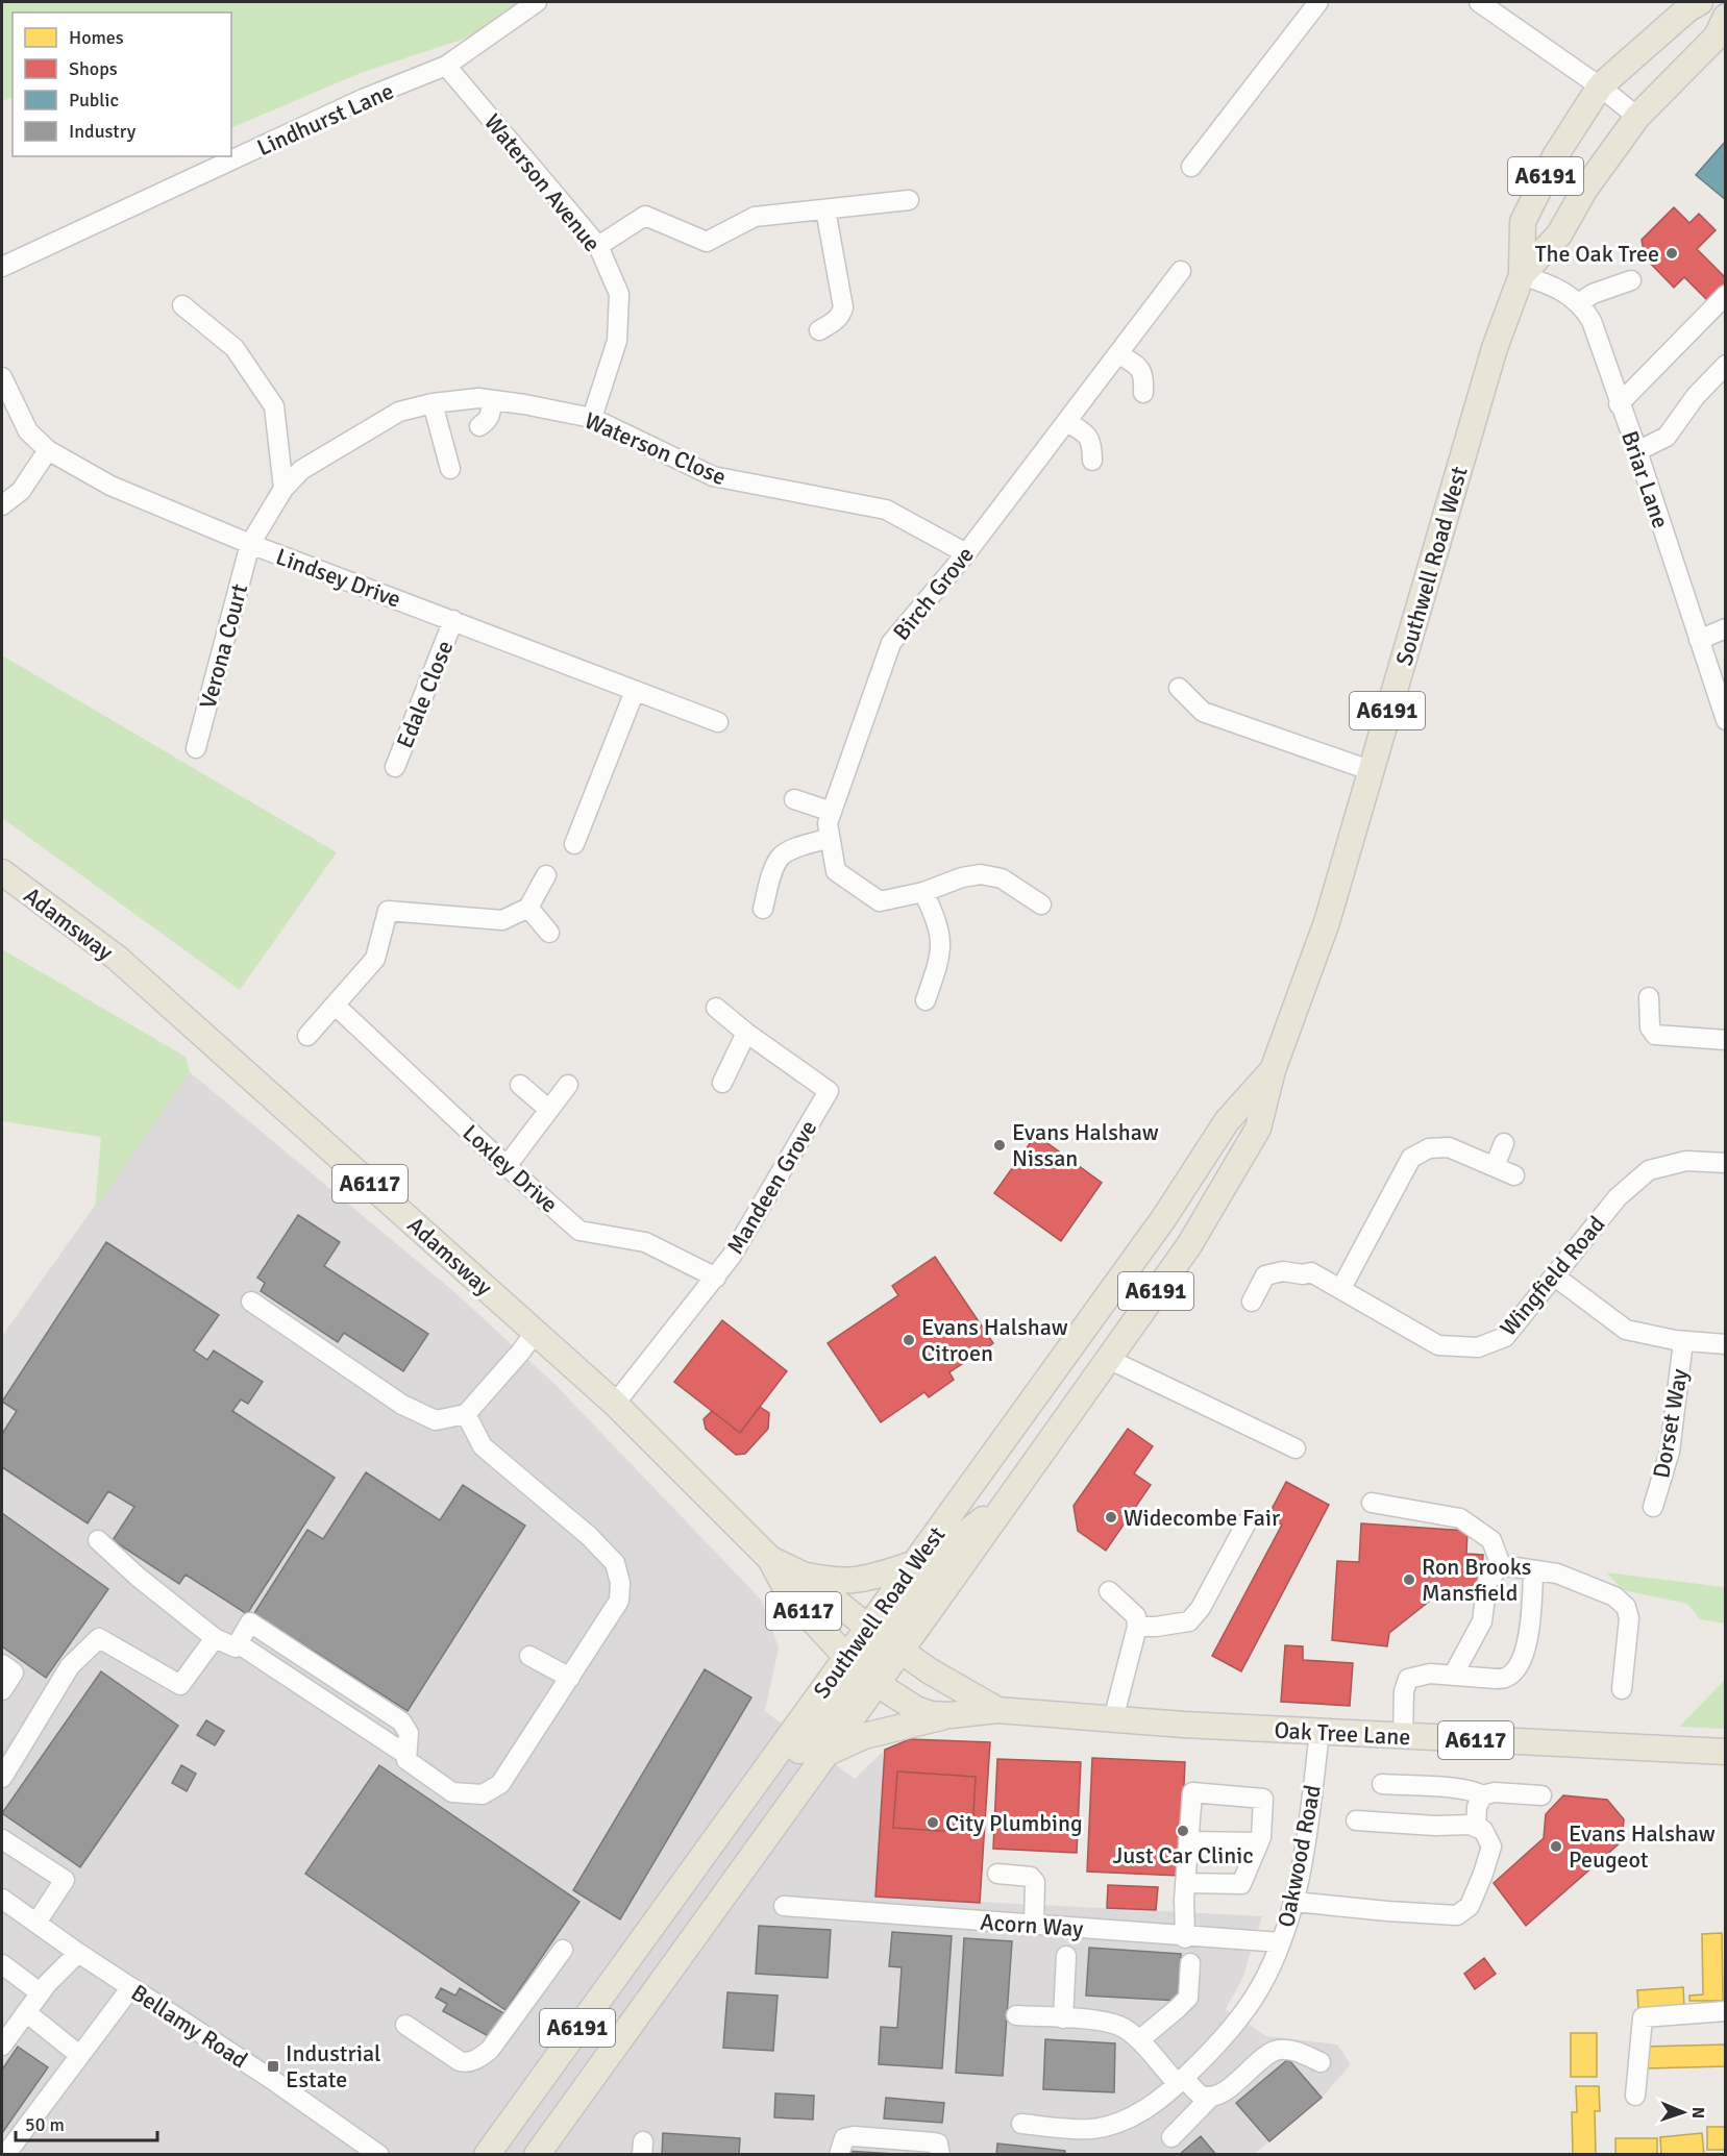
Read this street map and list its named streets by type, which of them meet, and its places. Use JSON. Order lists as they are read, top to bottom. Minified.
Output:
{"streets":{"main road":["A6191","Southwell Road West","Adamsway","A6117","Oak Tree Lane"],"street":["Lindhurst Lane","Waterson Avenue","Waterson Close","Briar Lane","Lindsey Drive","Birch Grove","Verona Court","Edale Close","Loxley Drive","Mandeen Grove","Wingfield Road","Dorset Way","Oakwood Road","Acorn Way","Bellamy Road"]},"crossings":[["Lindhurst Lane","Waterson Avenue"],["Waterson Avenue","Waterson Close"],["Waterson Close","Birch Grove"],["Waterson Close","Verona Court"],["Briar Lane","Southwell Road West"],["Southwell Road West","Adamsway"],["Southwell Road West","Oak Tree Lane"],["Lindsey Drive","Verona Court"],["Lindsey Drive","Edale Close"],["Adamsway","Mandeen Grove"],["Adamsway","Oak Tree Lane"],["Loxley Drive","Mandeen Grove"],["Oak Tree Lane","Oakwood Road"],["Oakwood Road","Acorn Way"]],"places":{"other":["The Oak Tree","Evans Halshaw Nissan","Evans Halshaw Citroen","Widecombe Fair","Ron Brooks Mansfield","City Plumbing","Just Car Clinic","Evans Halshaw Peugeot"],"transit":["Industrial Estate"]},"legend":["Homes","Shops","Public","Industry"],"scale_bar":"50 m","north":"right"}
